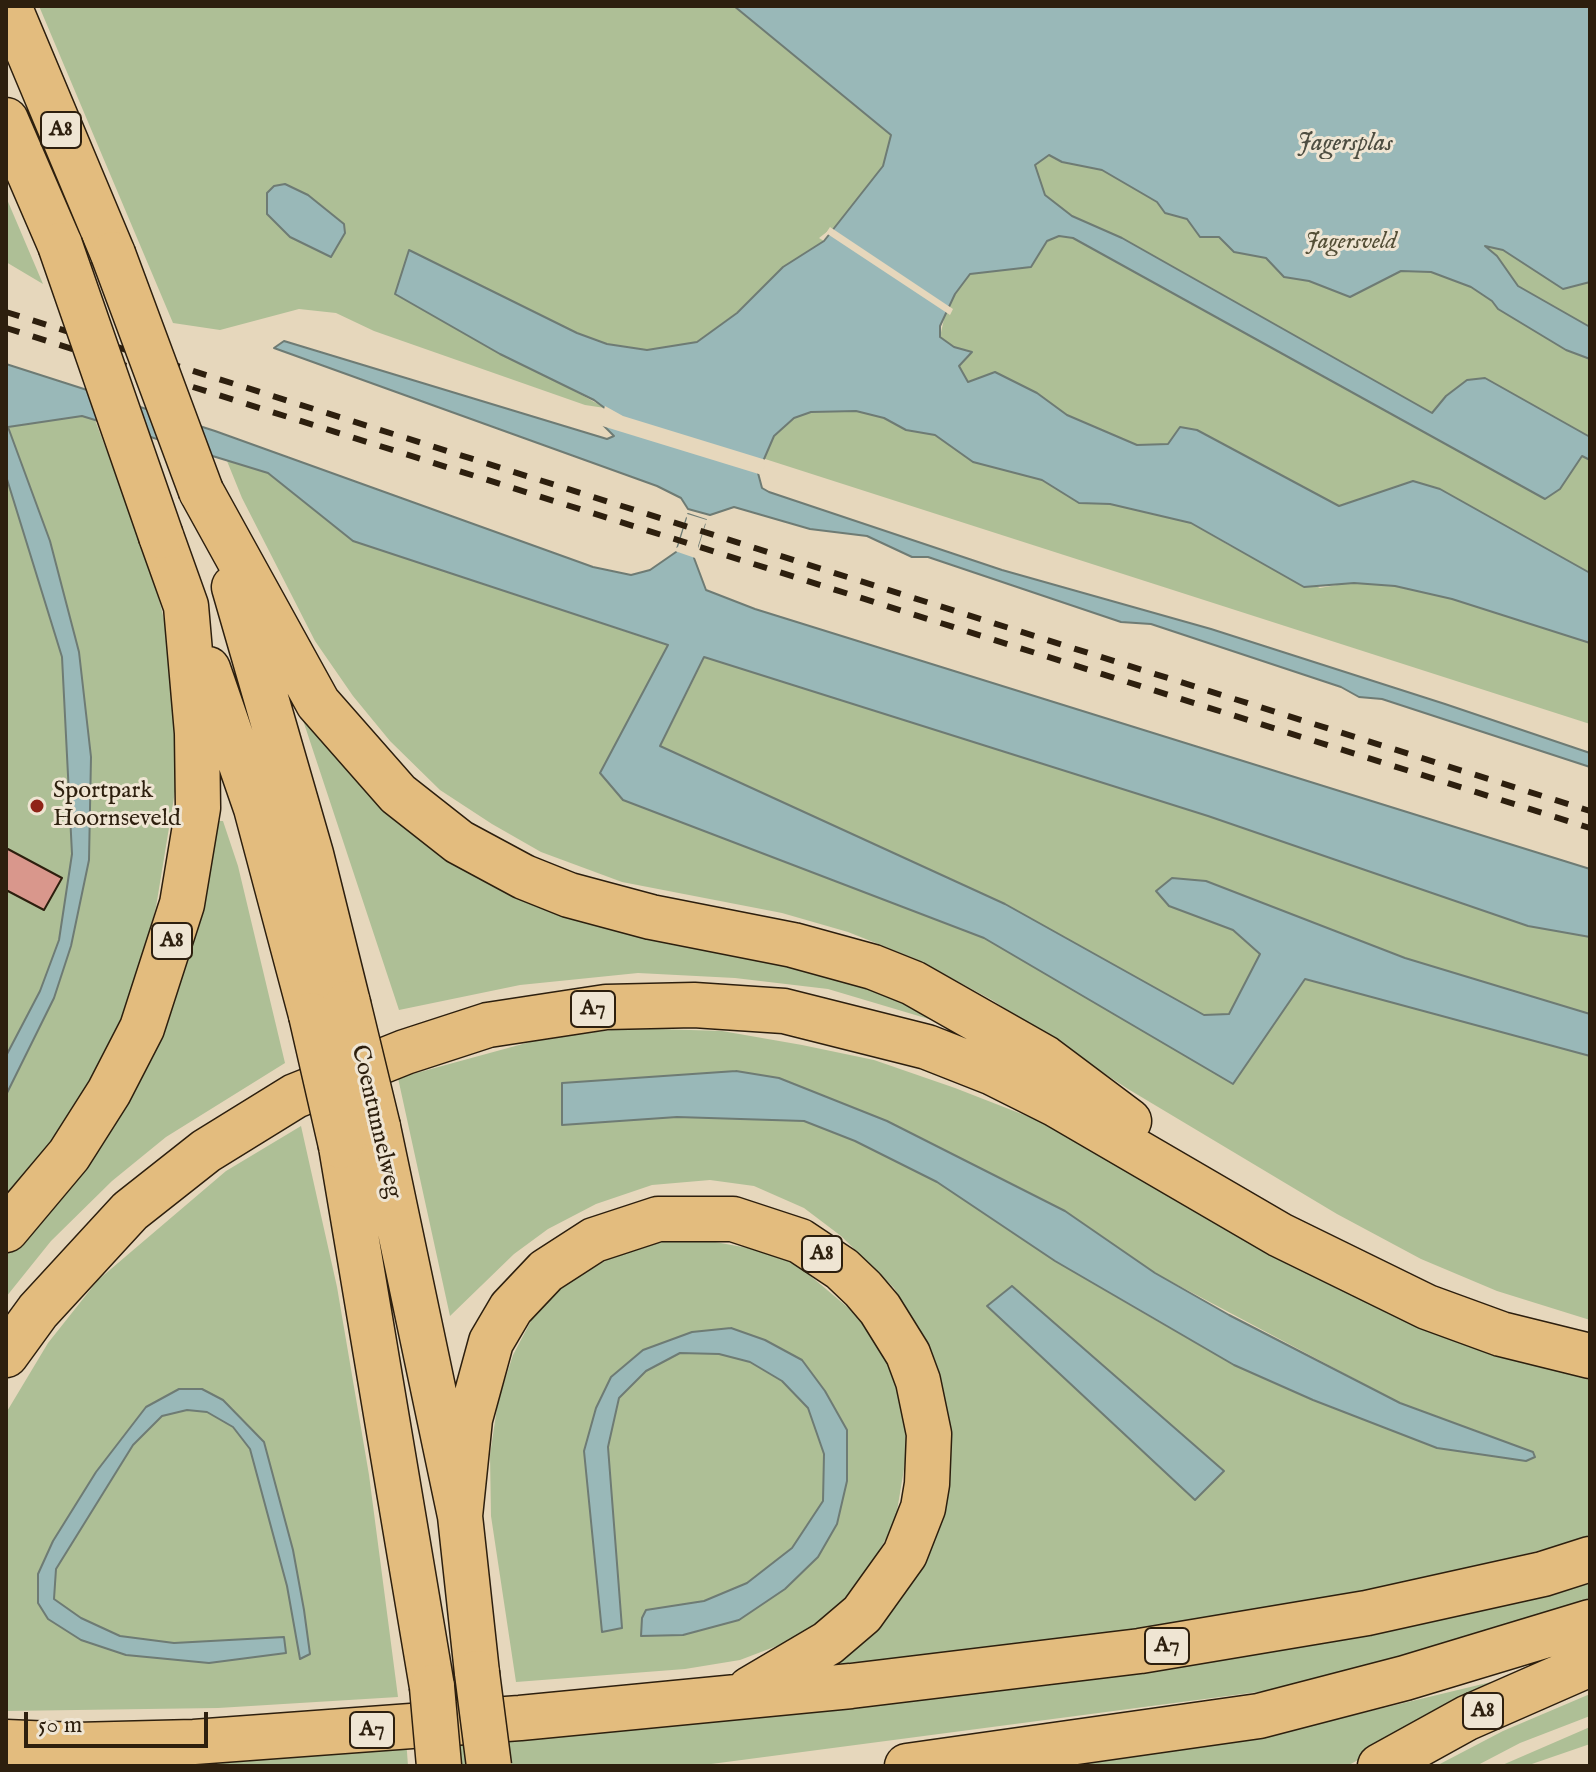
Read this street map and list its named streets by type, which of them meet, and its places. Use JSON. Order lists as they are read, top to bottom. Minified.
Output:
{"streets":{"highway":["A8","A7","Coentunnelweg"]},"crossings":[["A8","A7"],["A8","Coentunnelweg"],["A7","Coentunnelweg"]],"water":["Jagersplas"],"parks":["Jagersveld"],"places":["Sportpark Hoornseveld"],"scale_bar":"50 m"}
